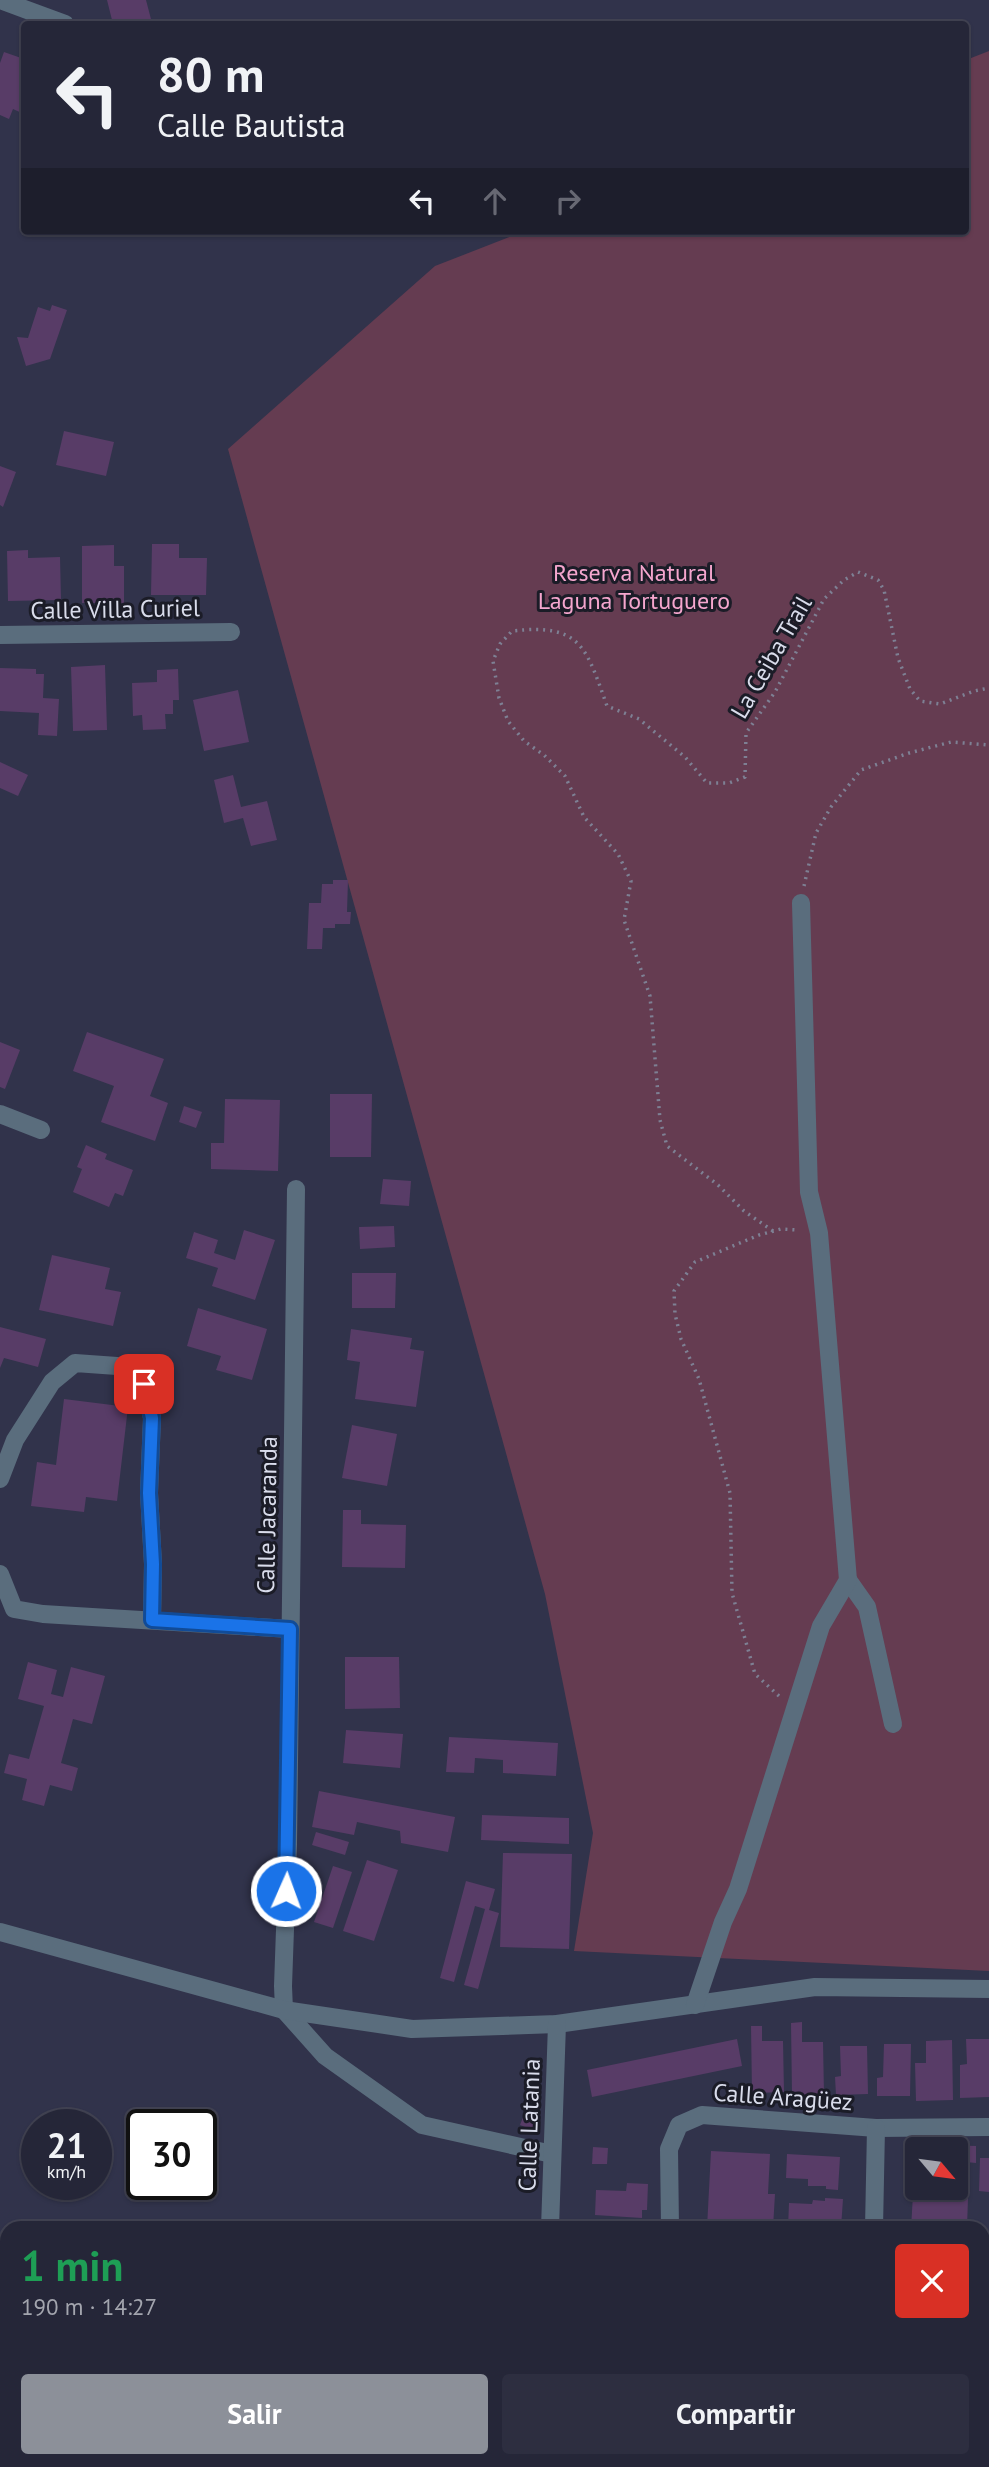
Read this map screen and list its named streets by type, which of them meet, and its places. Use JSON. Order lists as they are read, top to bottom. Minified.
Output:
{"streets":{"street":["Calle Villa Curiel","Calle Jacaranda","Calle Aragüez","Calle Latania"],"path":["La Ceiba Trail"]},"parks":["Reserva Natural Laguna Tortuguero"],"north":"bottom right","page":{"turn":["80 m","Calle Bautista"],"speed":"21 km/h","limit":"30","heading":["1 min","190 m · 14:27"],"buttons":["Salir","Compartir"]}}
